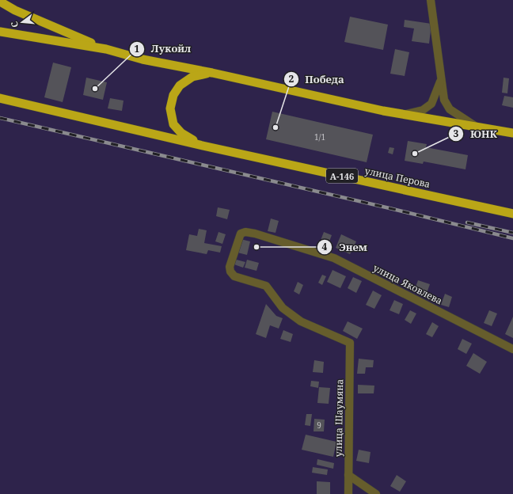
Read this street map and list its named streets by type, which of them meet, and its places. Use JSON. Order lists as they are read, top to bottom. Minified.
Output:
{"streets":{"highway":["А-146","улица Перова"],"street":["улица Яковлева","улица Шаумяна"]},"crossings":[["А-146","улица Перова"],["улица Яковлева","улица Шаумяна"]],"places":["Лукойл","Победа","ЮНК","Энем"],"house_numbers":["1/1","9"],"north":"left"}
